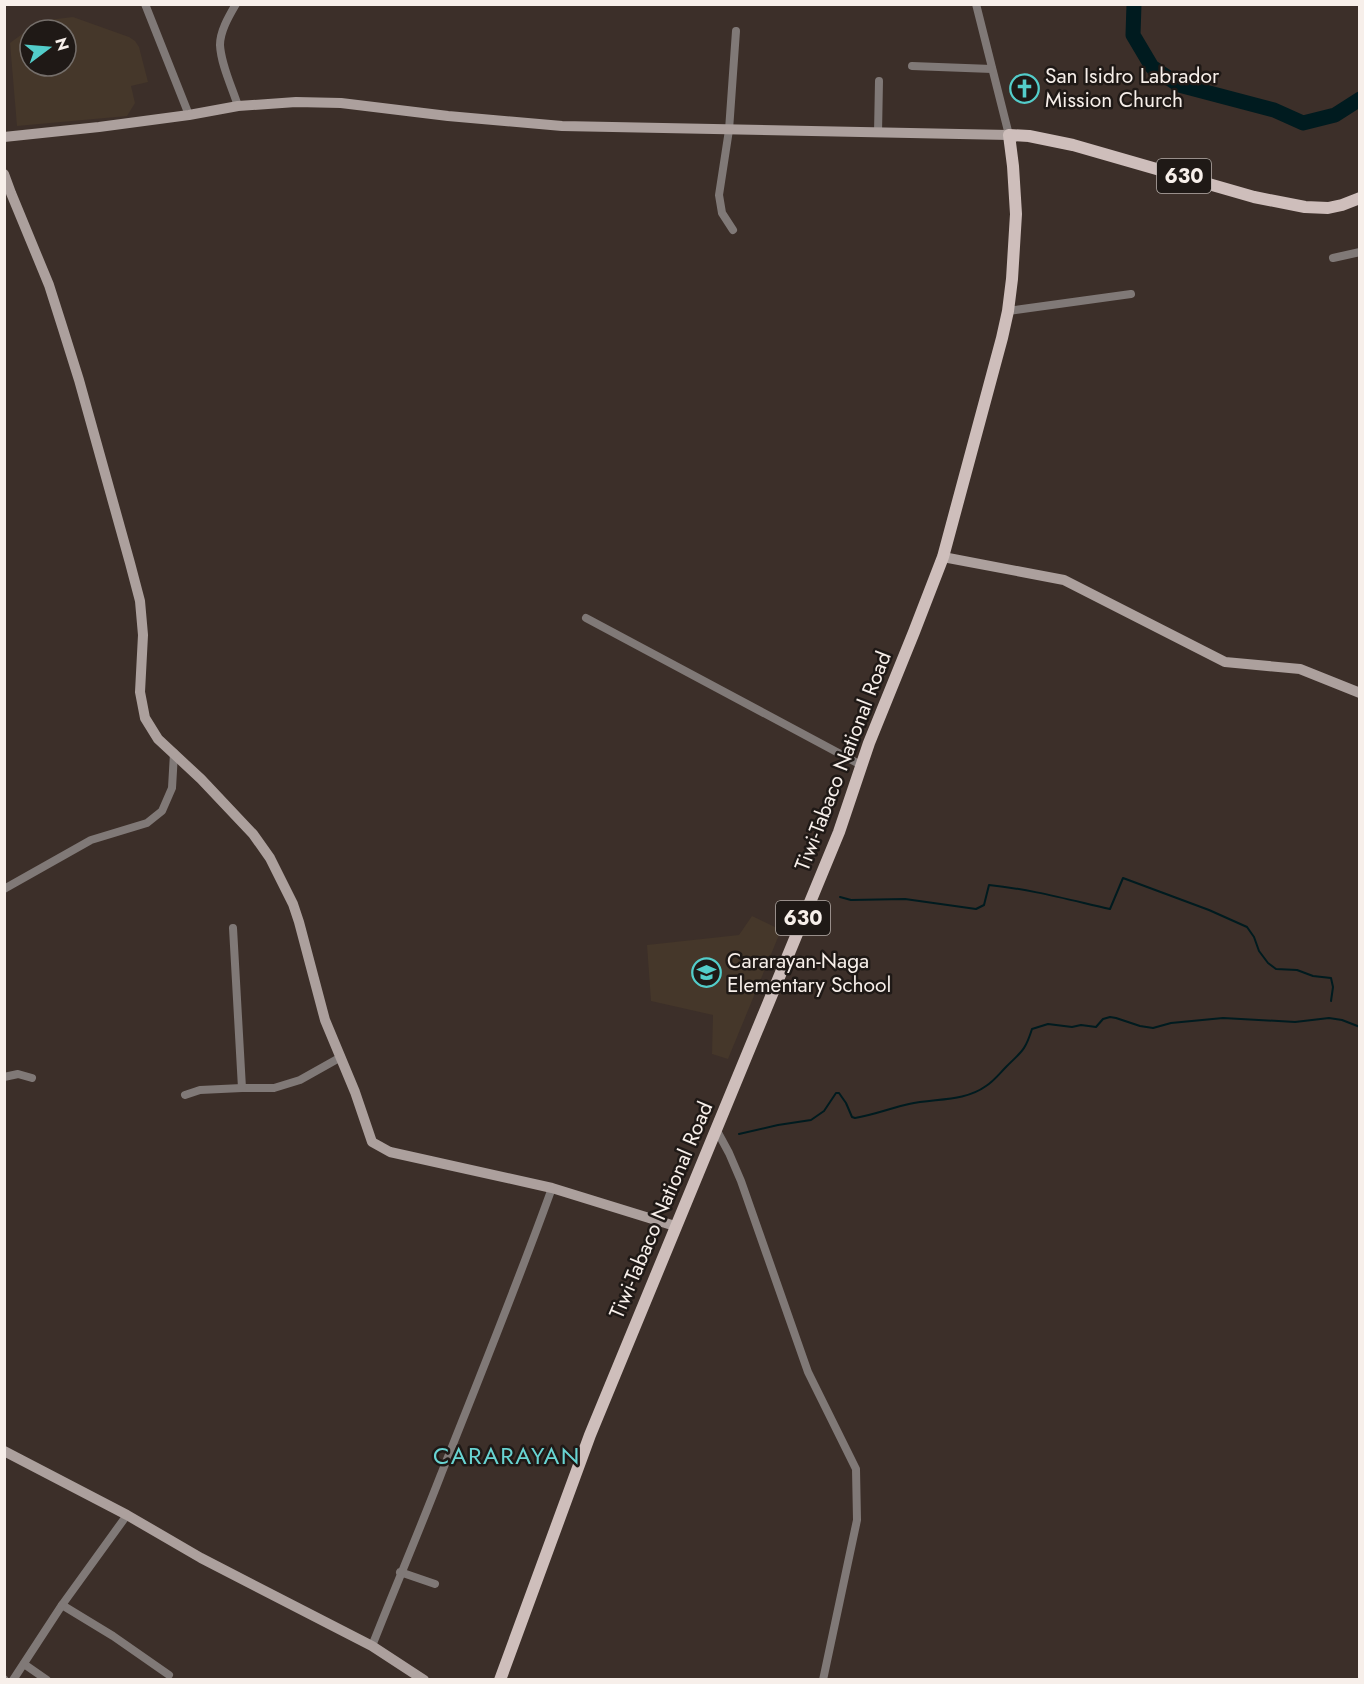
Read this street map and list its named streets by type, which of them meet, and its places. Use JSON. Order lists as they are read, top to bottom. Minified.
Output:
{"streets":{"main road":["630","Tiwi-Tabaco National Road"]},"crossings":[["630","Tiwi-Tabaco National Road"]],"districts":["CARARAYAN"],"places":{"church":["San Isidro Labrador Mission Church"],"school or university":["Cararayan-Naga Elementary School"]},"north":"right"}
